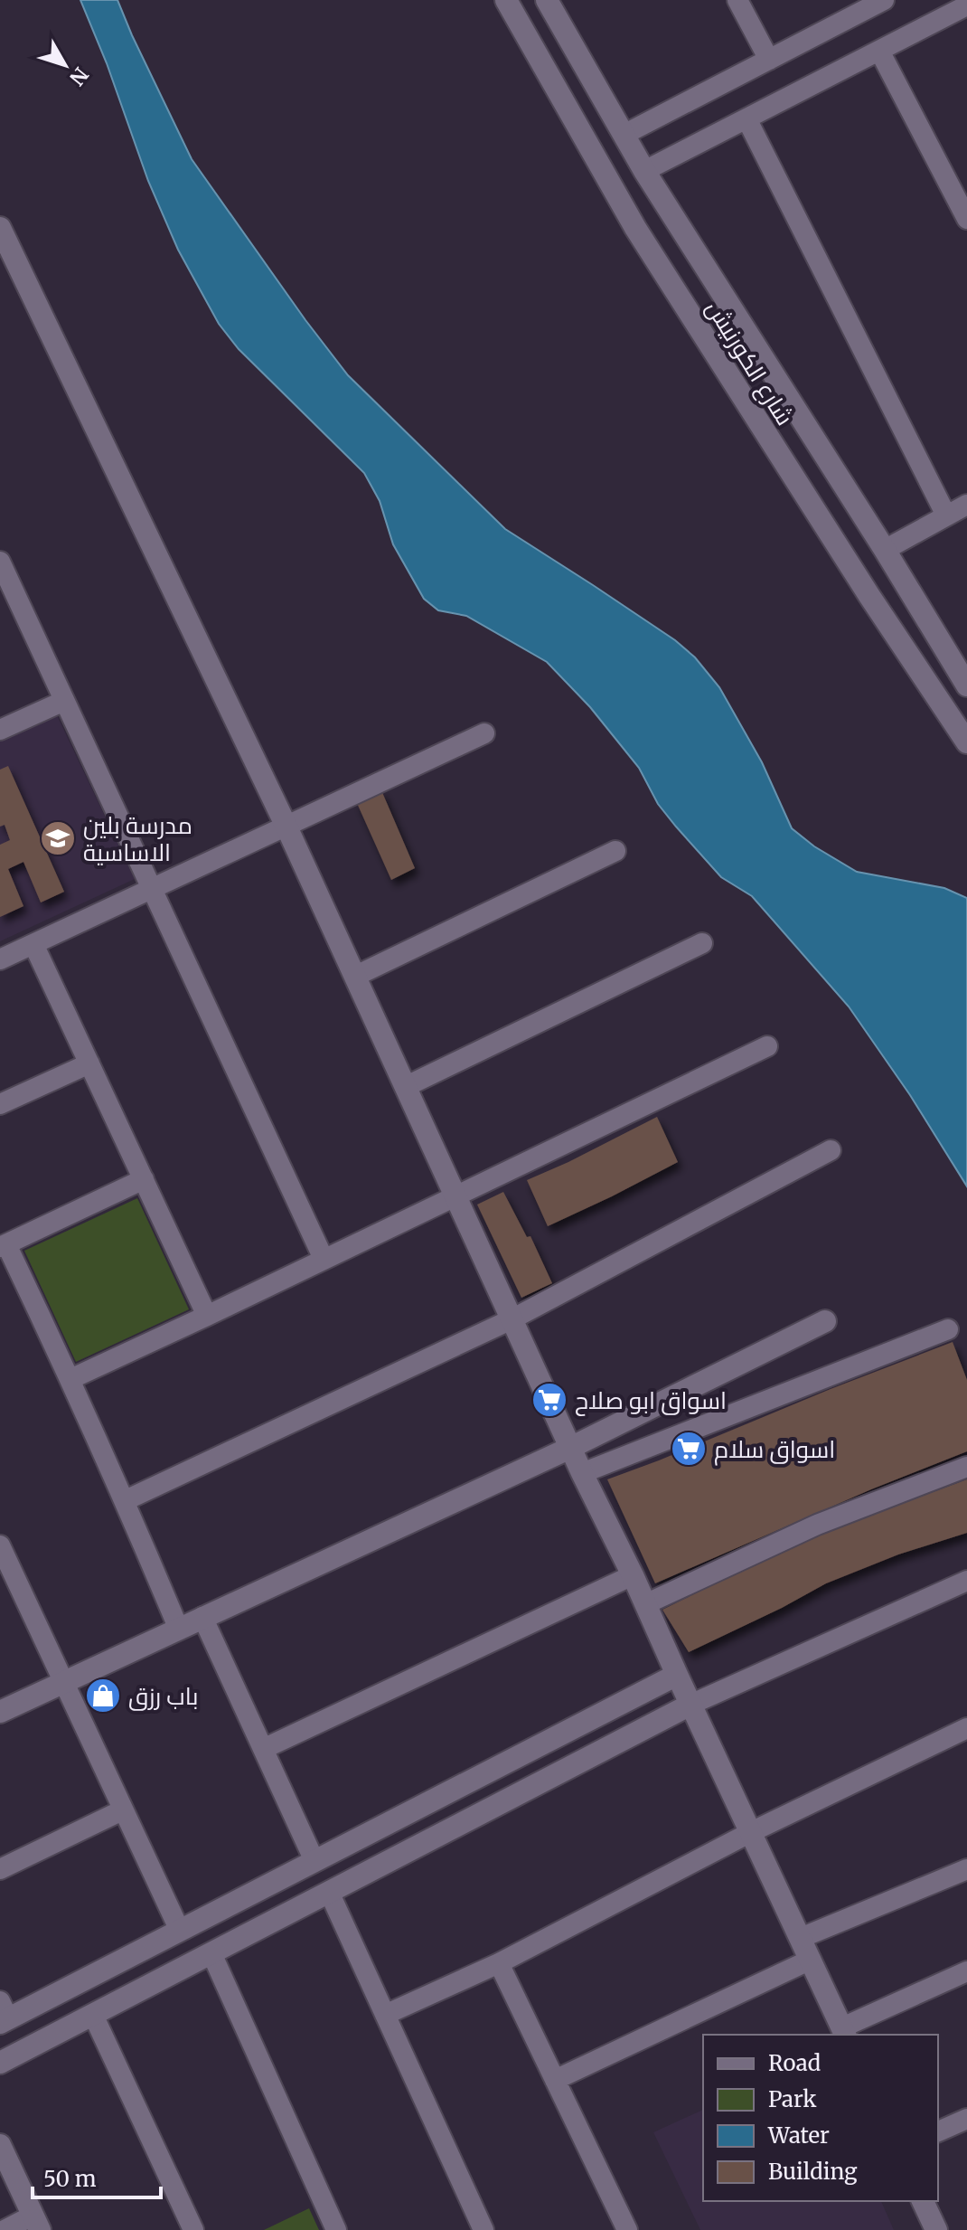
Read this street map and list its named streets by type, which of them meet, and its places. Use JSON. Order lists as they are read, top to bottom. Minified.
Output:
{"streets":{"street":["شارع الكورنيش"]},"places":{"school or university":["مدرسة بلين الاساسية"],"supermarket":["اسواق ابو صلاح","اسواق سلام"],"shop":["باب رزق"]},"legend":["Road","Park","Water","Building"],"scale_bar":"50 m","north":"bottom right"}
